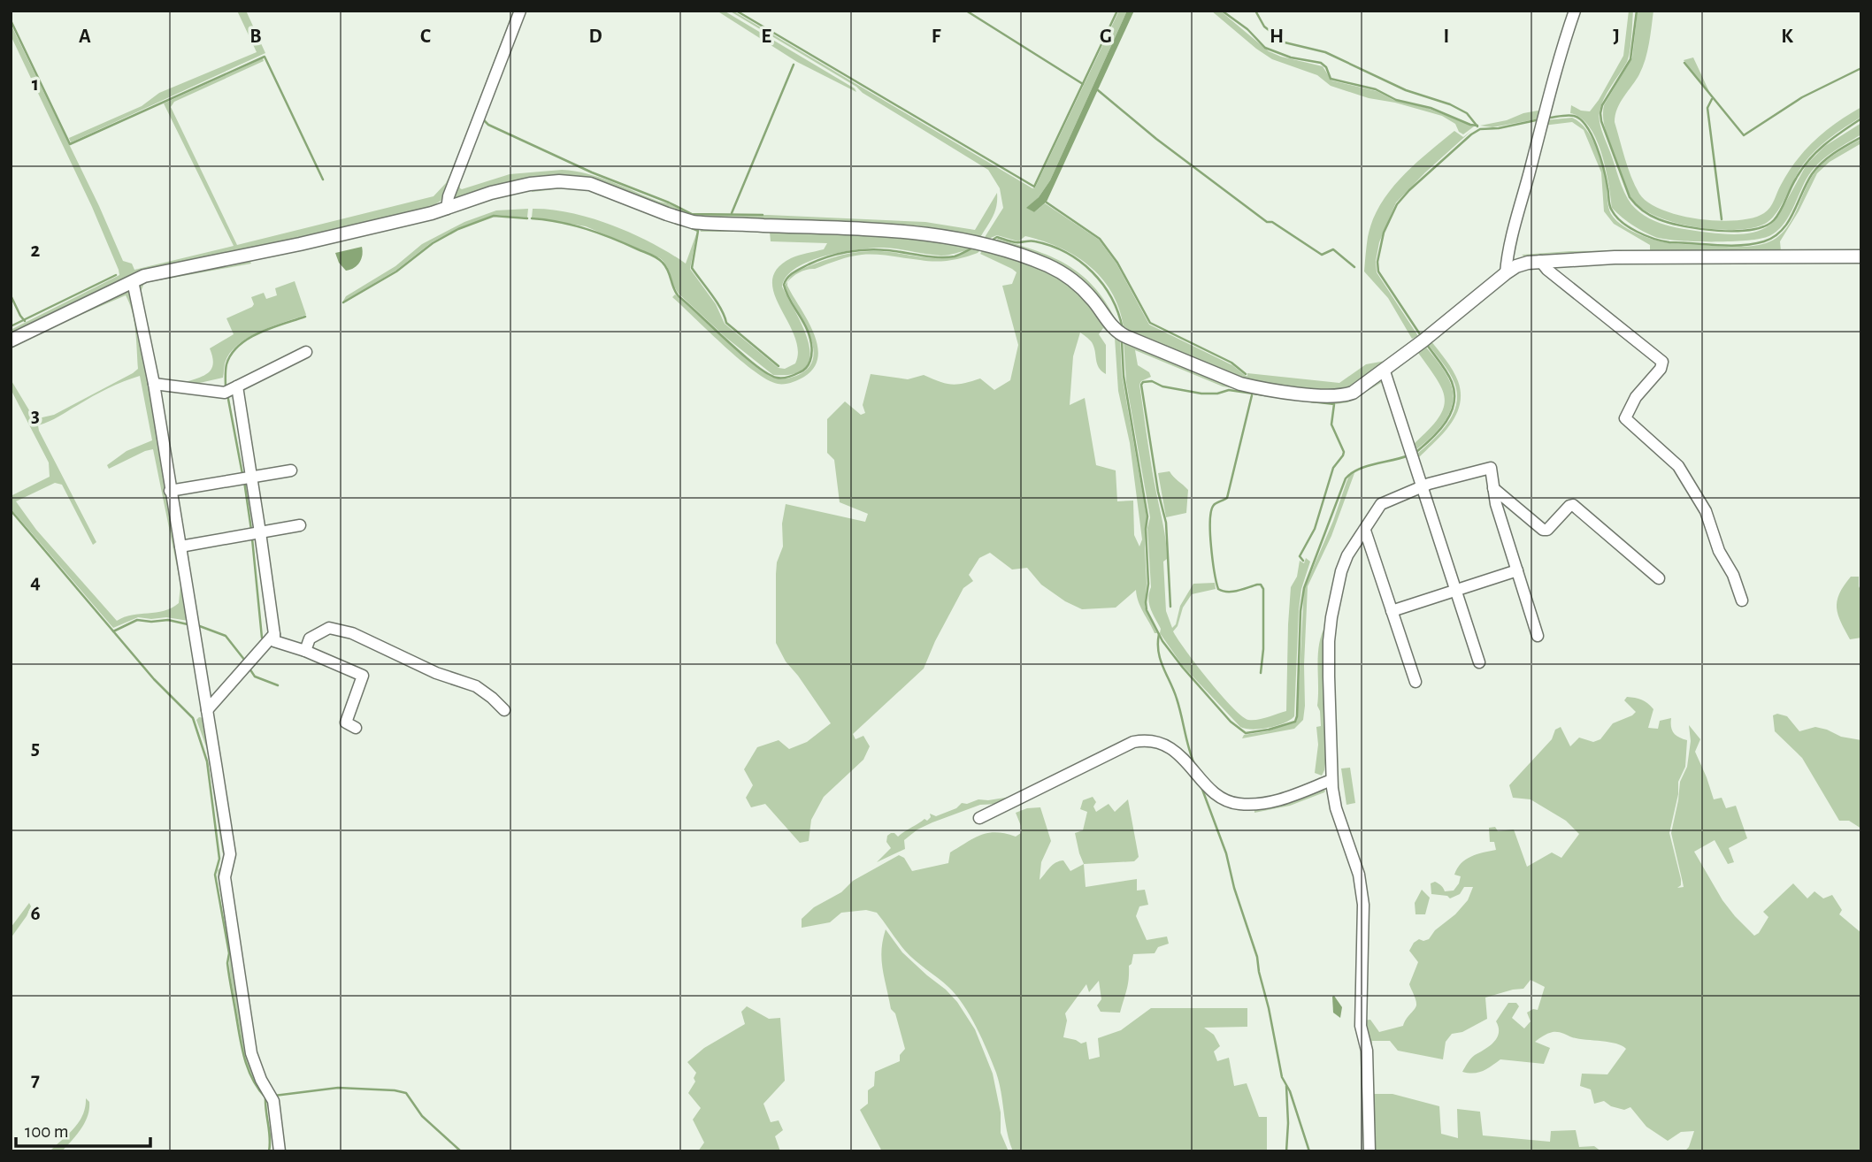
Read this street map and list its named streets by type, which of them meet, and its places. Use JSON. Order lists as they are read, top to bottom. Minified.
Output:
{"scale_bar":"100 m","grid":{"columns":["A","B","C","D","E","F","G","H","I","J","K"],"rows":["1","2","3","4","5","6","7"]}}
